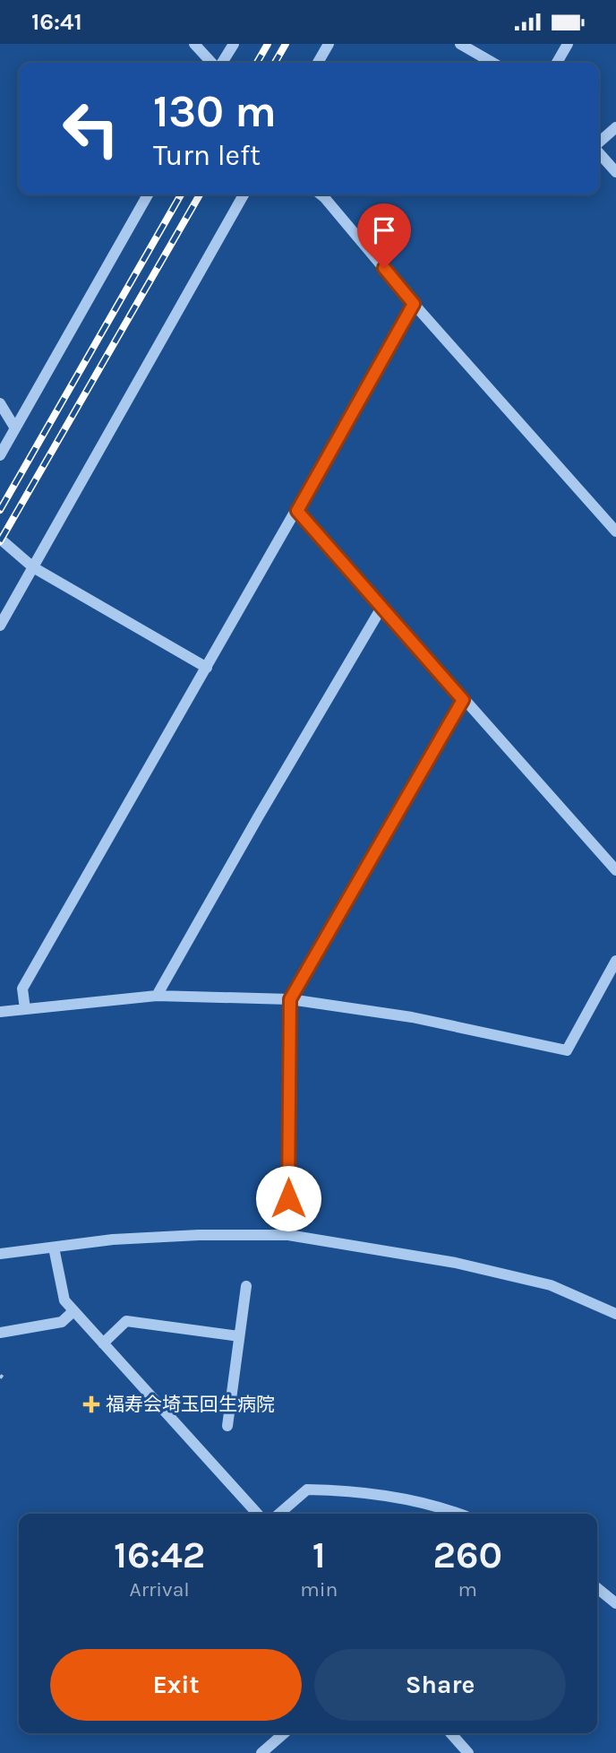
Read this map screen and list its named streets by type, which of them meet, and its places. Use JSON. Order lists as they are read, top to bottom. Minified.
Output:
{"places":{"health":["福寿会埼玉回生病院"]},"page":{"status":"16:41","turn":["130 m","Turn left"],"eta":["16:42","Arrival","1","min","260","m"],"buttons":["Exit","Share"]}}
